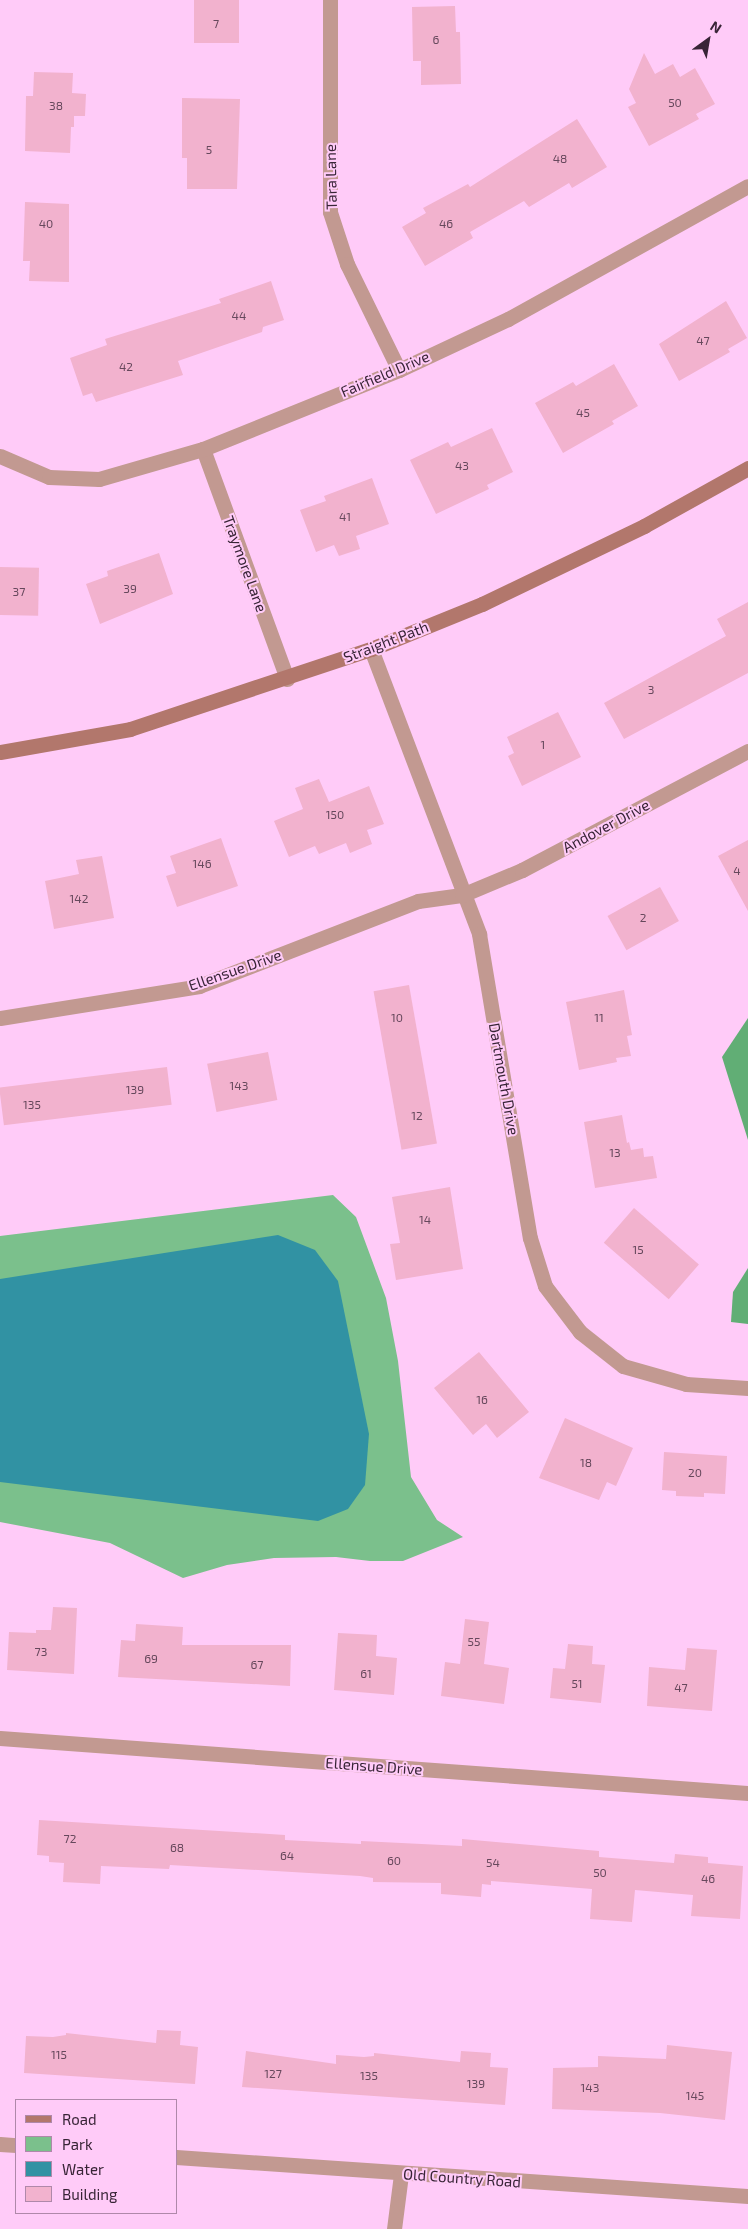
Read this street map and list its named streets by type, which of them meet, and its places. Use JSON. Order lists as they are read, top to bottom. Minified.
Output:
{"streets":{"main road":["Straight Path"],"street":["Tara Lane","Fairfield Drive","Traymore Lane","Andover Drive","Ellensue Drive","Dartmouth Drive","Old Country Road"]},"crossings":[["Tara Lane","Fairfield Drive"],["Fairfield Drive","Traymore Lane"],["Traymore Lane","Straight Path"],["Straight Path","Dartmouth Drive"],["Andover Drive","Ellensue Drive"],["Andover Drive","Dartmouth Drive"],["Ellensue Drive","Dartmouth Drive"]],"house_numbers":["7","6","50","38","5","48","40","46","44","47","42","45","43","41","39","37","3","1","150","146","4","142","2","10","11","143","139","135","12","13","14","15","16","18","20","55","73","69","67","61","51","47","72","68","64","60","54","50","46","115","127","135","139","143","145"],"legend":["Road","Park","Water","Building"],"north":"top right"}
